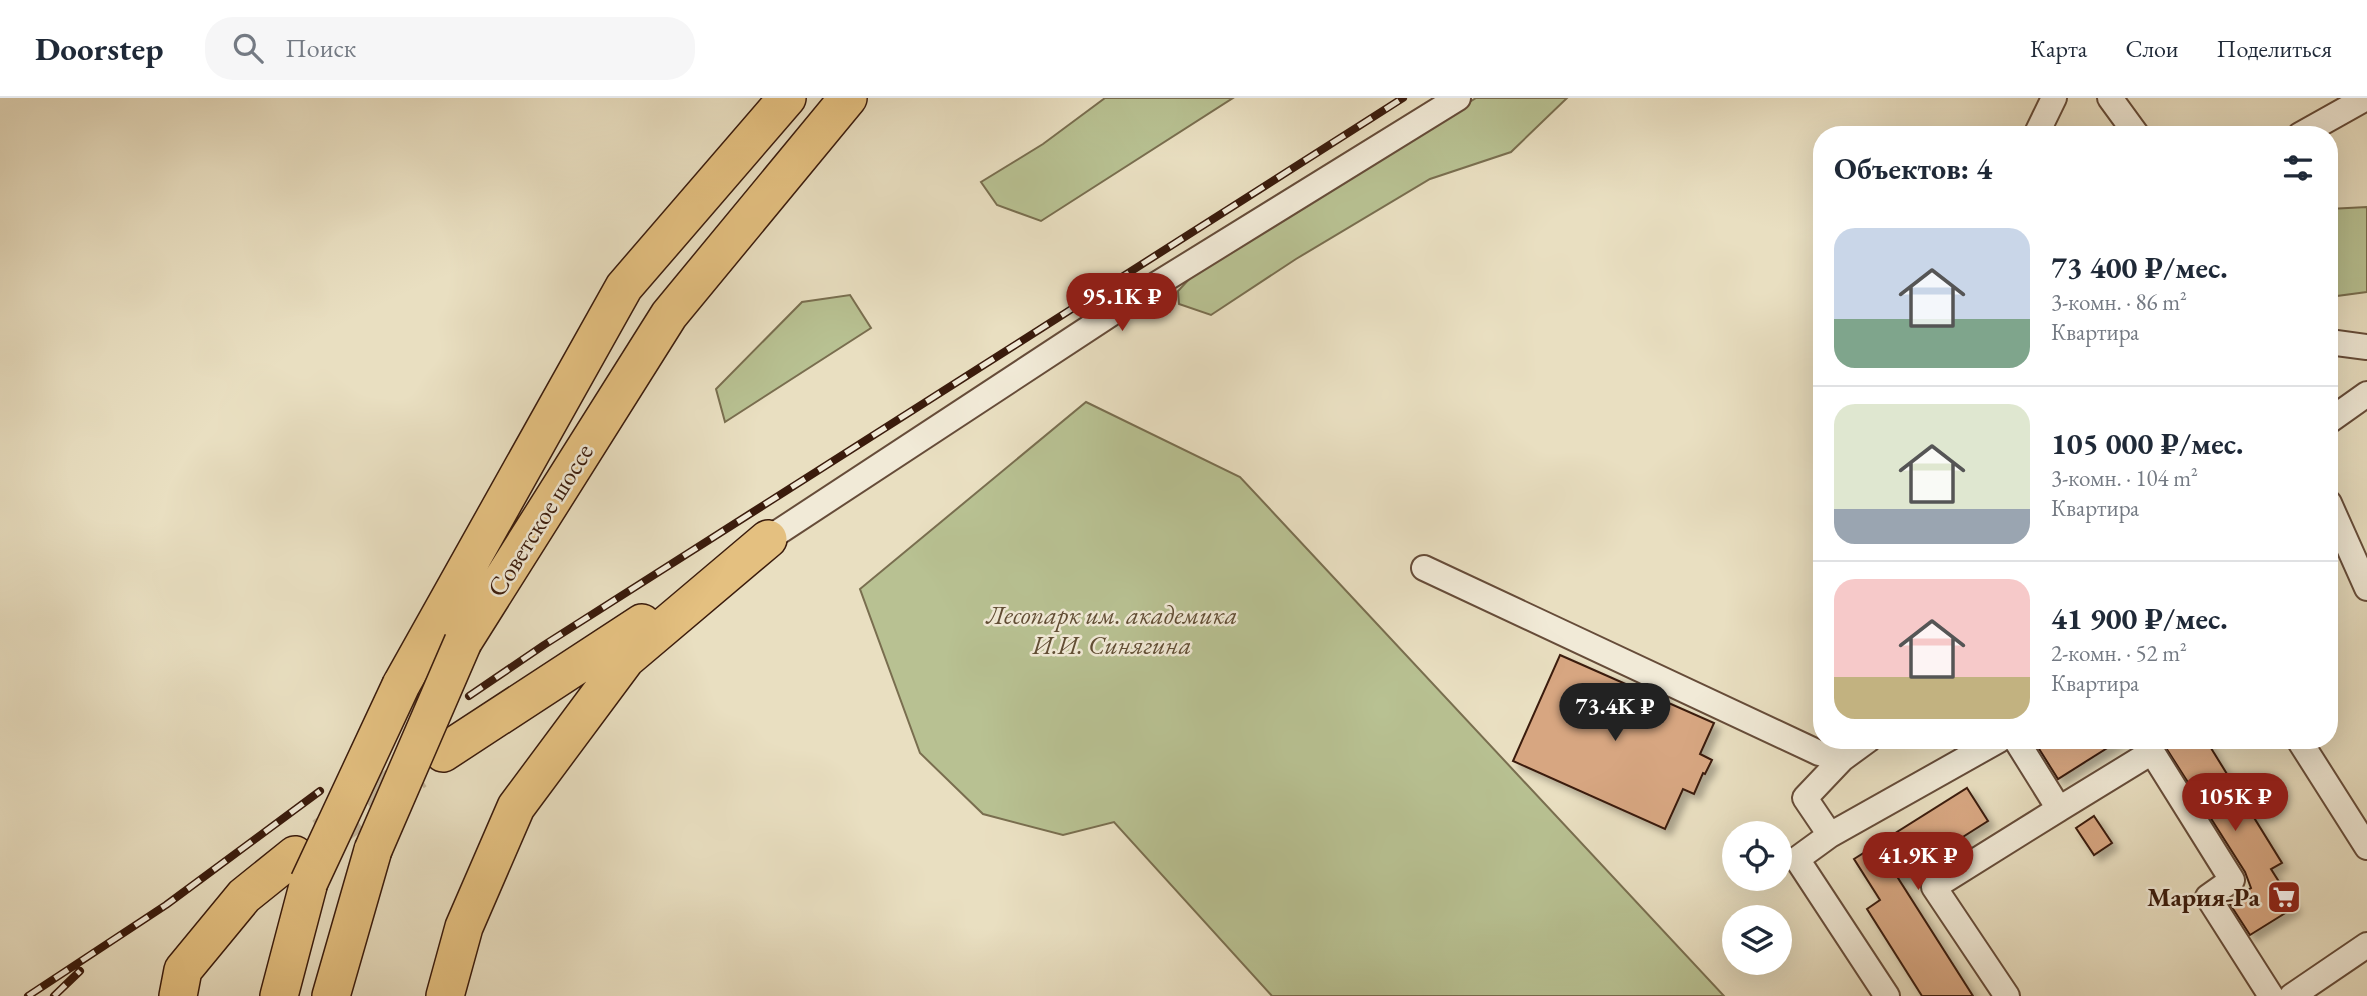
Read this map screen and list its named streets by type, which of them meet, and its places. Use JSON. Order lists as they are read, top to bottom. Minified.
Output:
{"streets":{"highway":["Советское шоссе"]},"parks":["Лесопарк им. академика И.И. Синягина"],"places":{"supermarket":["Мария-Ра"]},"page":{"header":"Doorstep","search":"Поиск","nav":["Карта","Слои","Поделиться"],"heading":"Объектов: 4","list":[{"name":"73 400 ₽/мес.","note":"3-комн. · 86 m² · Квартира"},{"name":"105 000 ₽/мес.","note":"3-комн. · 104 m² · Квартира"},{"name":"41 900 ₽/мес.","note":"2-комн. · 52 m² · Квартира"}],"price":["95.1K ₽","73.4K ₽","105K ₽","41.9K ₽"]}}
